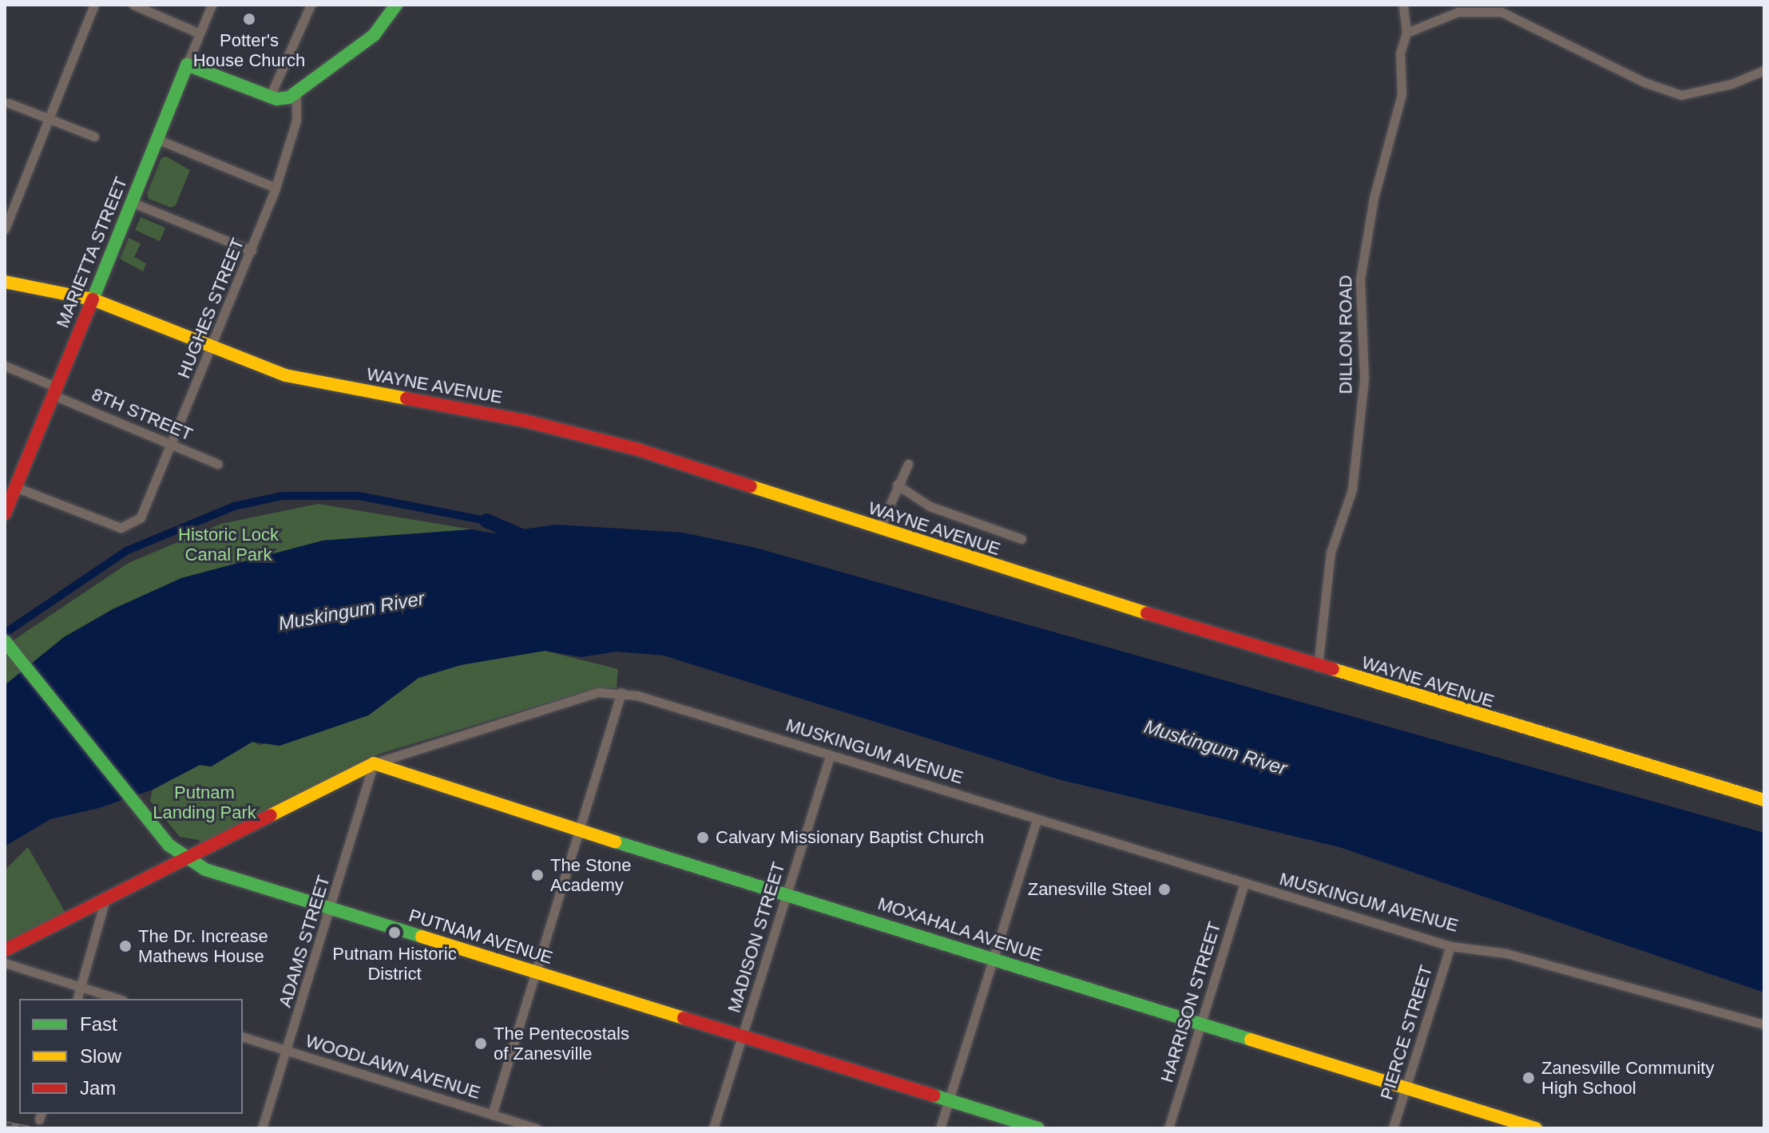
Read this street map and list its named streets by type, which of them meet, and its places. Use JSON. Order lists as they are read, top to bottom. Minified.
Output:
{"streets":{"main road":["MARIETTA STREET","WAYNE AVENUE","MUSKINGUM AVENUE","MOXAHALA AVENUE","PUTNAM AVENUE"],"street":["HUGHES STREET","DILLON ROAD","8TH STREET","MADISON STREET","ADAMS STREET","HARRISON STREET","PIERCE STREET","WOODLAWN AVENUE"]},"crossings":[["MARIETTA STREET","HUGHES STREET"],["MARIETTA STREET","WAYNE AVENUE"],["MARIETTA STREET","8TH STREET"],["HUGHES STREET","WAYNE AVENUE"],["HUGHES STREET","8TH STREET"],["DILLON ROAD","WAYNE AVENUE"],["MUSKINGUM AVENUE","MOXAHALA AVENUE"],["MUSKINGUM AVENUE","PUTNAM AVENUE"],["MUSKINGUM AVENUE","MADISON STREET"],["MUSKINGUM AVENUE","ADAMS STREET"],["MUSKINGUM AVENUE","HARRISON STREET"],["MUSKINGUM AVENUE","PIERCE STREET"],["MOXAHALA AVENUE","MADISON STREET"],["MOXAHALA AVENUE","ADAMS STREET"],["MOXAHALA AVENUE","HARRISON STREET"],["MOXAHALA AVENUE","PIERCE STREET"],["PUTNAM AVENUE","MADISON STREET"],["PUTNAM AVENUE","ADAMS STREET"],["ADAMS STREET","WOODLAWN AVENUE"]],"water":["Muskingum River"],"parks":["Historic Lock Canal Park","Putnam Landing Park"],"places":["Potter's House Church","Calvary Missionary Baptist Church","The Stone Academy","Zanesville Steel","Putnam Historic District","The Dr. Increase Mathews House","The Pentecostals of Zanesville","Zanesville Community High School"],"legend":["Fast","Slow","Jam"]}
